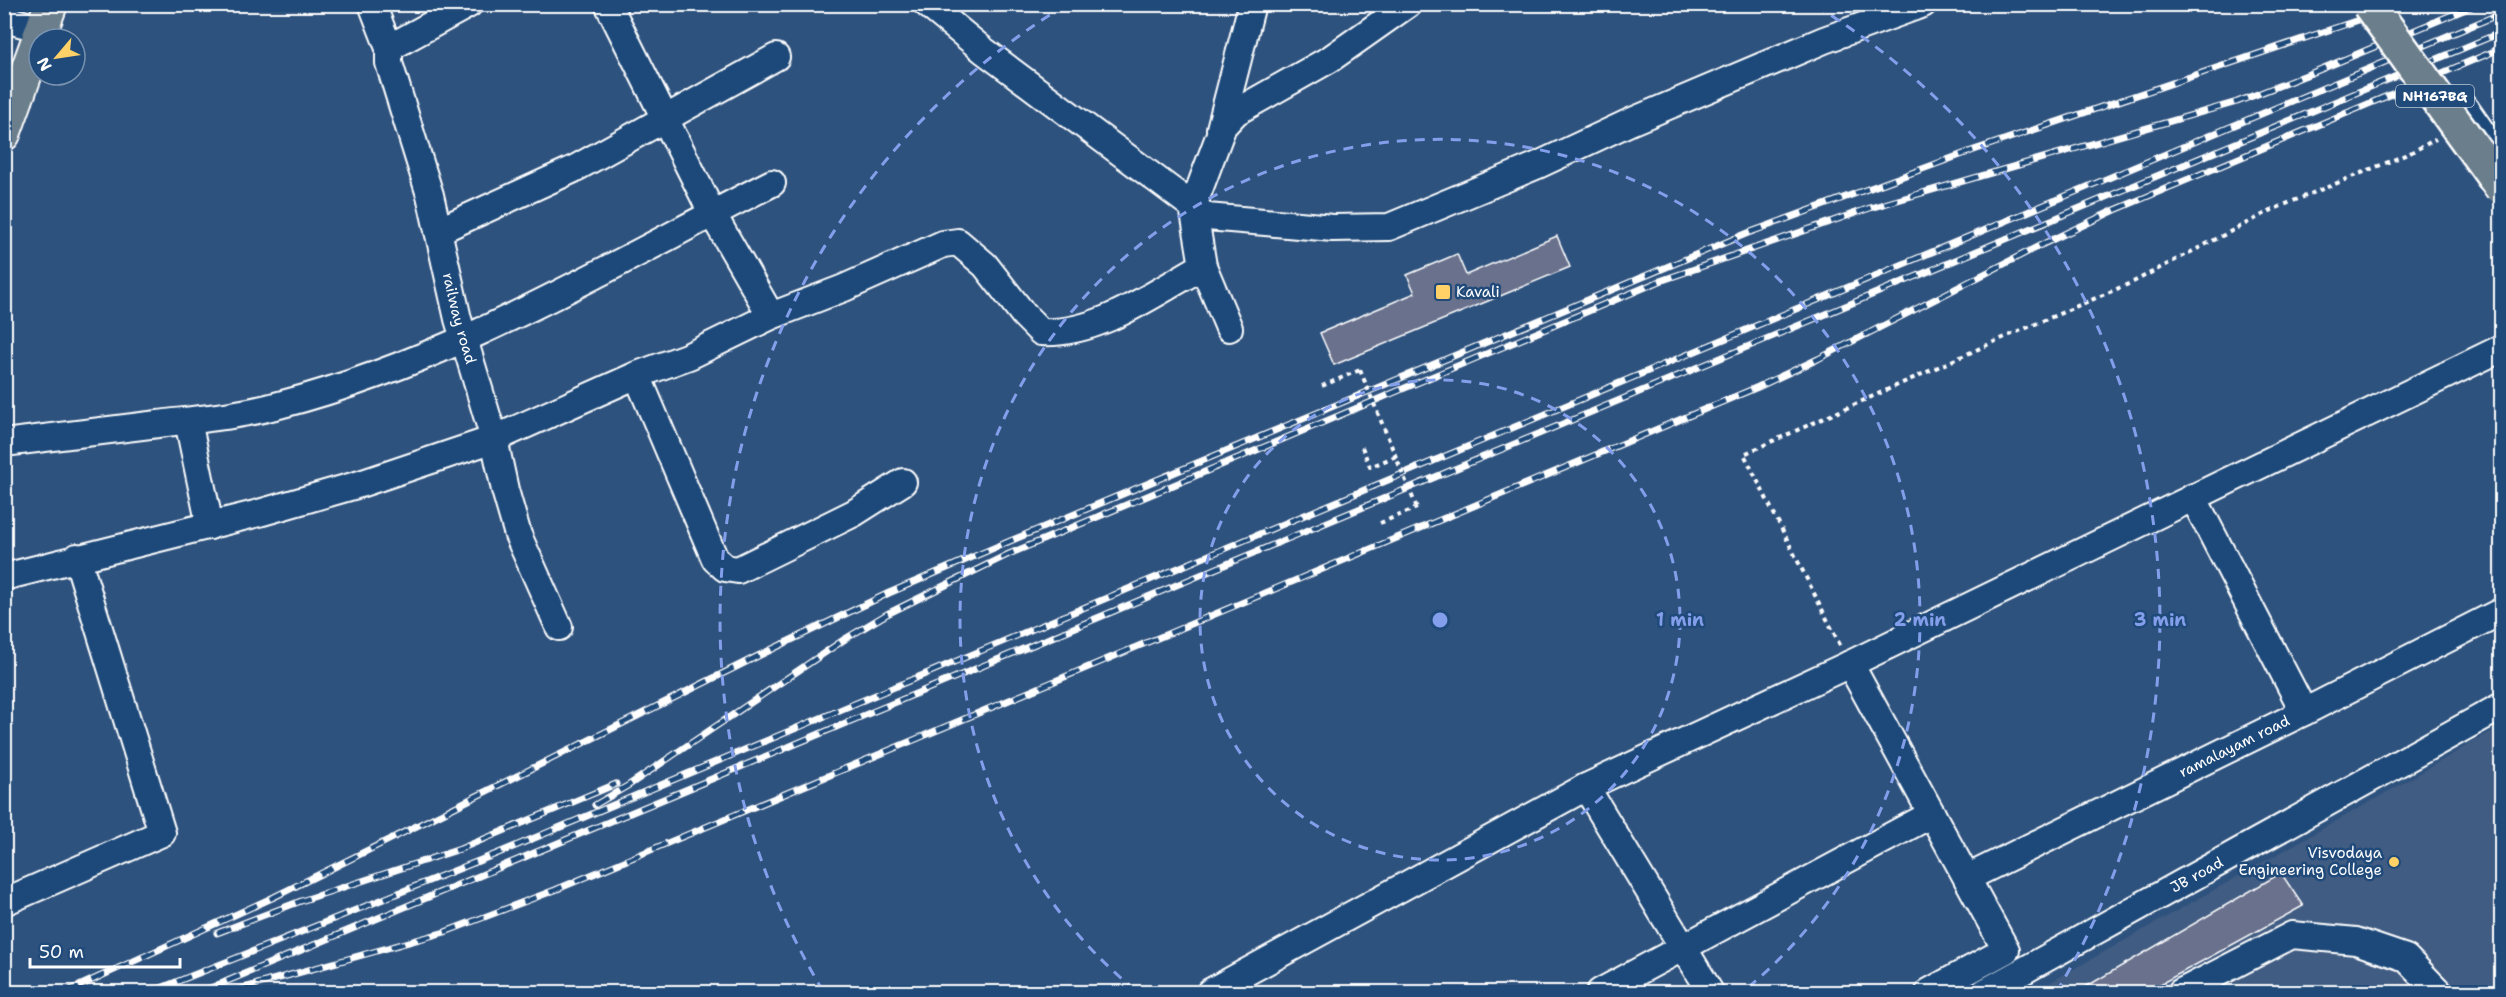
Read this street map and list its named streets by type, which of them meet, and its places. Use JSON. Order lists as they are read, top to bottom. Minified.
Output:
{"streets":{"highway":["NH167BG"],"street":["railway road","ramalayam road","JB road"]},"places":{"transit":["Kavali"],"other":["Visvodaya Engineering College"]},"scale_bar":"50 m","north":"bottom left","rings":["1 min","2 min","3 min"]}
